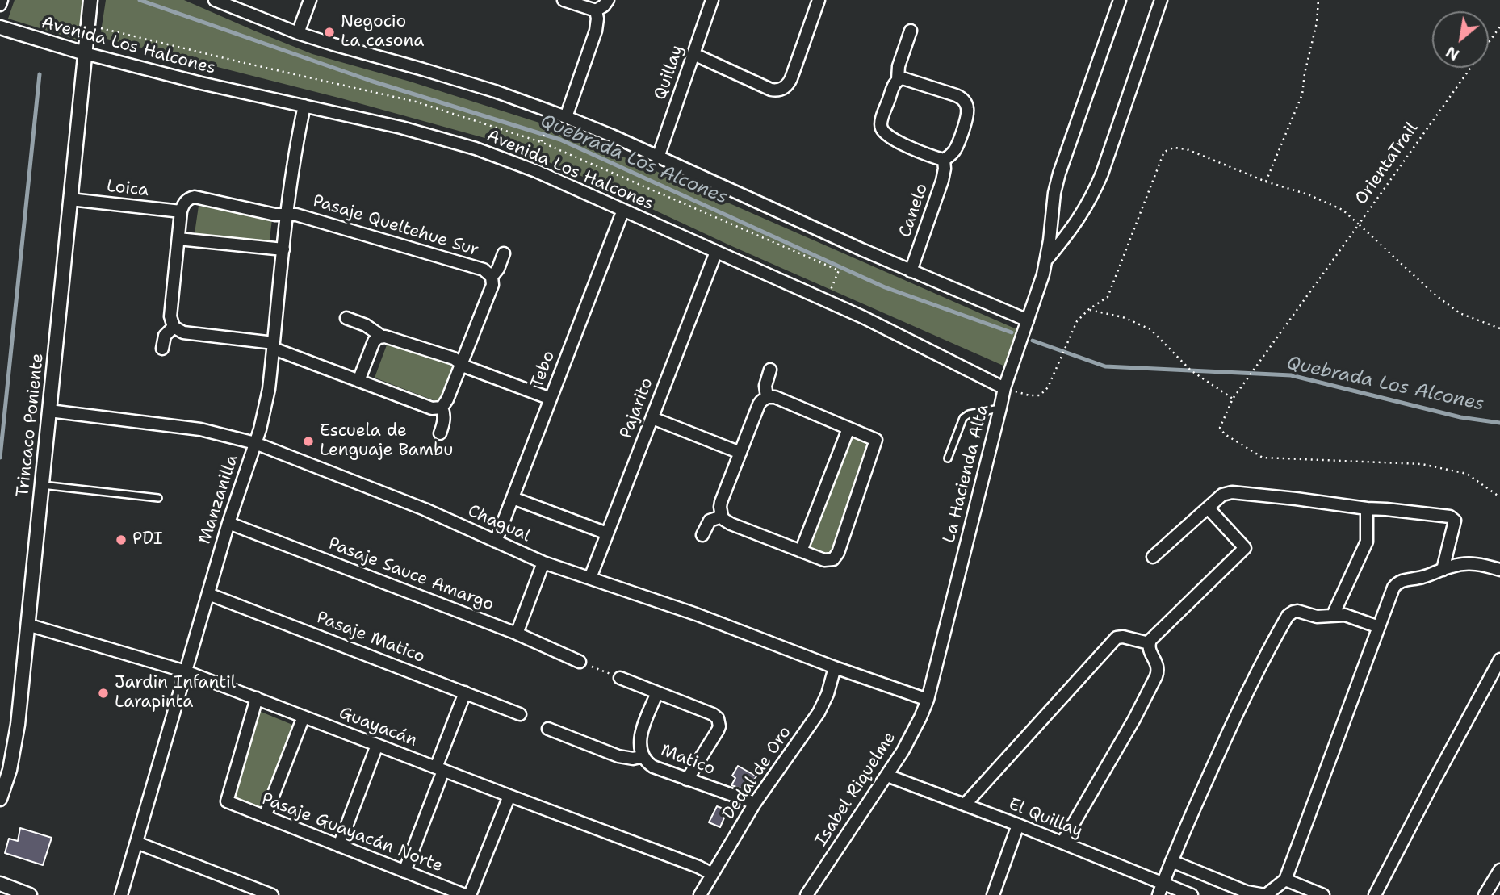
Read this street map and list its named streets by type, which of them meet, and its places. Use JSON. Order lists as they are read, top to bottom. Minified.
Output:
{"streets":{"street":["Avenida Los Halcones","Quillay","Loica","Canelo","Pasaje Queltehue Sur","Tebo","Pajarito","Trincaco Poniente","La Hacienda Alta","Manzanilla","Chagual","Pasaje Sauce Amargo","Pasaje Matico","Guayacán","Matico","Dedal de Oro","Isabel Riquelme","El Quillay","Pasaje Guayacán Norte"],"path":["OrientaTrail"]},"crossings":[["Avenida Los Halcones","Tebo"],["Avenida Los Halcones","Pajarito"],["Avenida Los Halcones","Trincaco Poniente"],["Avenida Los Halcones","La Hacienda Alta"],["Avenida Los Halcones","Manzanilla"],["Loica","Pasaje Queltehue Sur"],["Loica","Trincaco Poniente"],["Pasaje Queltehue Sur","Manzanilla"],["Tebo","Chagual"],["Pajarito","Chagual"],["Trincaco Poniente","Chagual"],["Trincaco Poniente","Guayacán"],["La Hacienda Alta","Chagual"],["La Hacienda Alta","Isabel Riquelme"],["Manzanilla","Chagual"],["Manzanilla","Pasaje Sauce Amargo"],["Manzanilla","Pasaje Matico"],["Manzanilla","Guayacán"],["Chagual","Dedal de Oro"],["Chagual","Isabel Riquelme"],["Guayacán","Dedal de Oro"],["Guayacán","Pasaje Guayacán Norte"],["Matico","Dedal de Oro"],["Isabel Riquelme","El Quillay"]],"water":["Quebrada Los Alcones"],"places":["Negocio La casona","Escuela de Lenguaje Bambu","PDI","Jardin Infantil Larapinta"],"north":"bottom left"}
